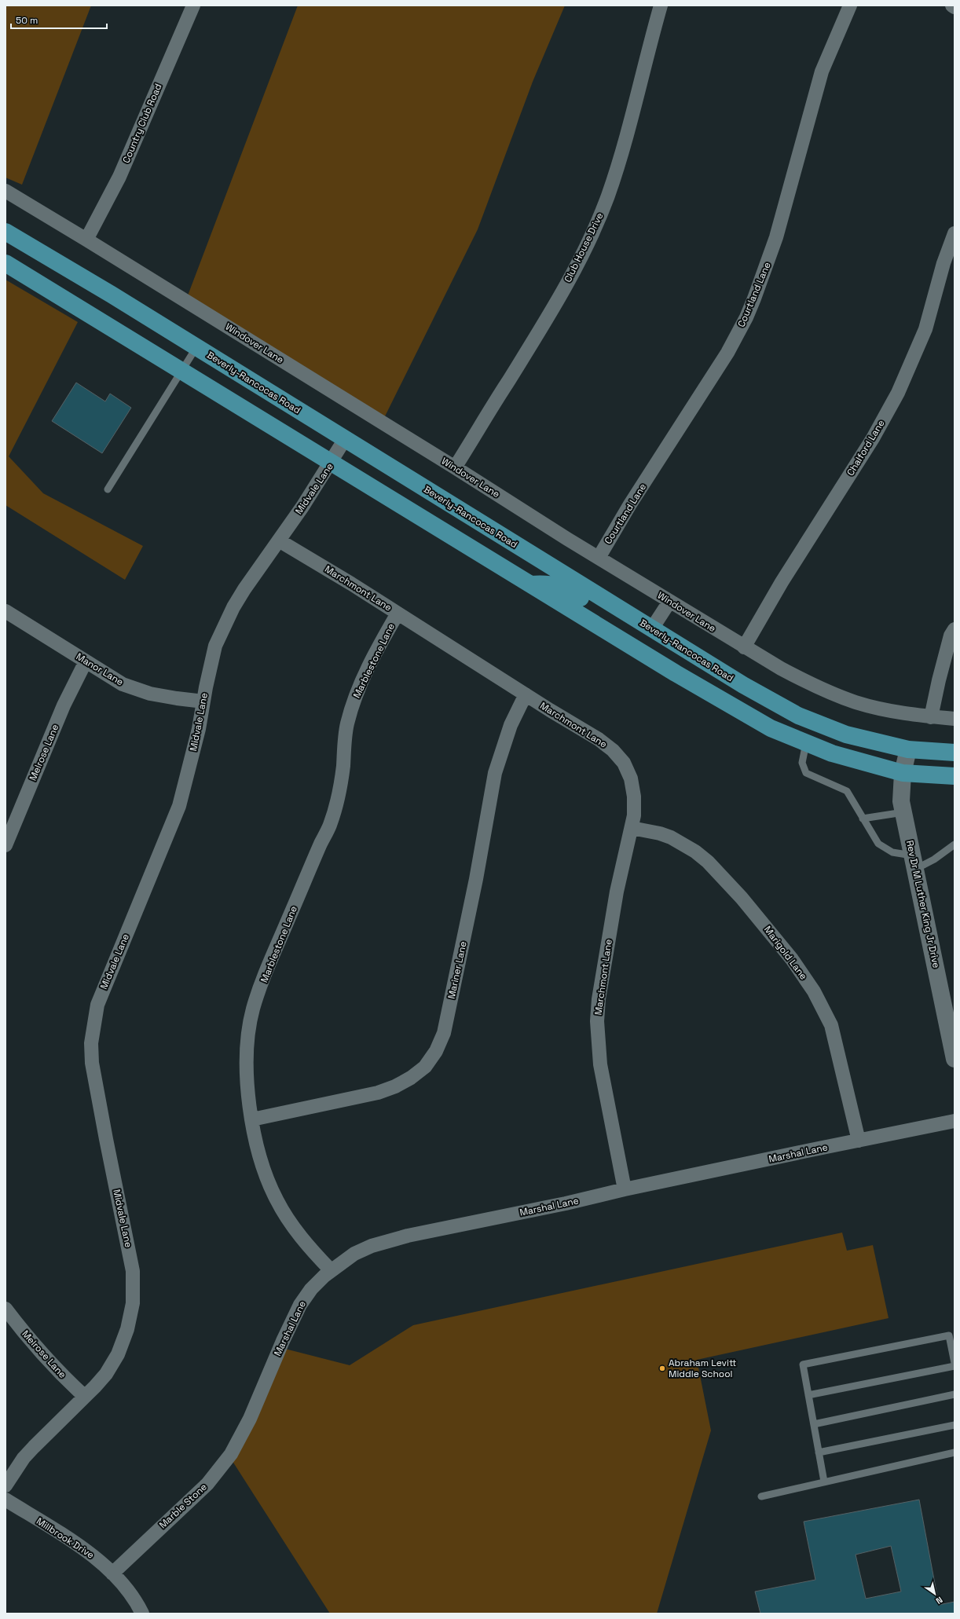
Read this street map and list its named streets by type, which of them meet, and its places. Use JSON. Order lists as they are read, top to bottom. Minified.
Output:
{"streets":{"main road":["Beverly-Rancocas Road"],"street":["Country Club Road","Club House Drive","Courtland Lane","Windover Lane","Chalford Lane","Midvale Lane","Marchmont Lane","Marblestone Lane","Manor Lane","Melrose Lane","Rev Dr M Luther King Jr Drive","Marigold Lane","Mariner Lane","Marshal Lane","Marble Stone","Millbrook Drive"]},"crossings":[["Country Club Road","Windover Lane"],["Club House Drive","Windover Lane"],["Courtland Lane","Windover Lane"],["Windover Lane","Chalford Lane"],["Beverly-Rancocas Road","Midvale Lane"],["Beverly-Rancocas Road","Rev Dr M Luther King Jr Drive"],["Midvale Lane","Marchmont Lane"],["Midvale Lane","Manor Lane"],["Midvale Lane","Melrose Lane"],["Marchmont Lane","Marblestone Lane"],["Marchmont Lane","Marigold Lane"],["Marchmont Lane","Mariner Lane"],["Marchmont Lane","Marshal Lane"],["Marblestone Lane","Mariner Lane"],["Marblestone Lane","Marshal Lane"],["Manor Lane","Melrose Lane"],["Marigold Lane","Marshal Lane"],["Marshal Lane","Marble Stone"],["Marble Stone","Millbrook Drive"]],"places":["Abraham Levitt Middle School"],"scale_bar":"50 m","north":"bottom right"}
